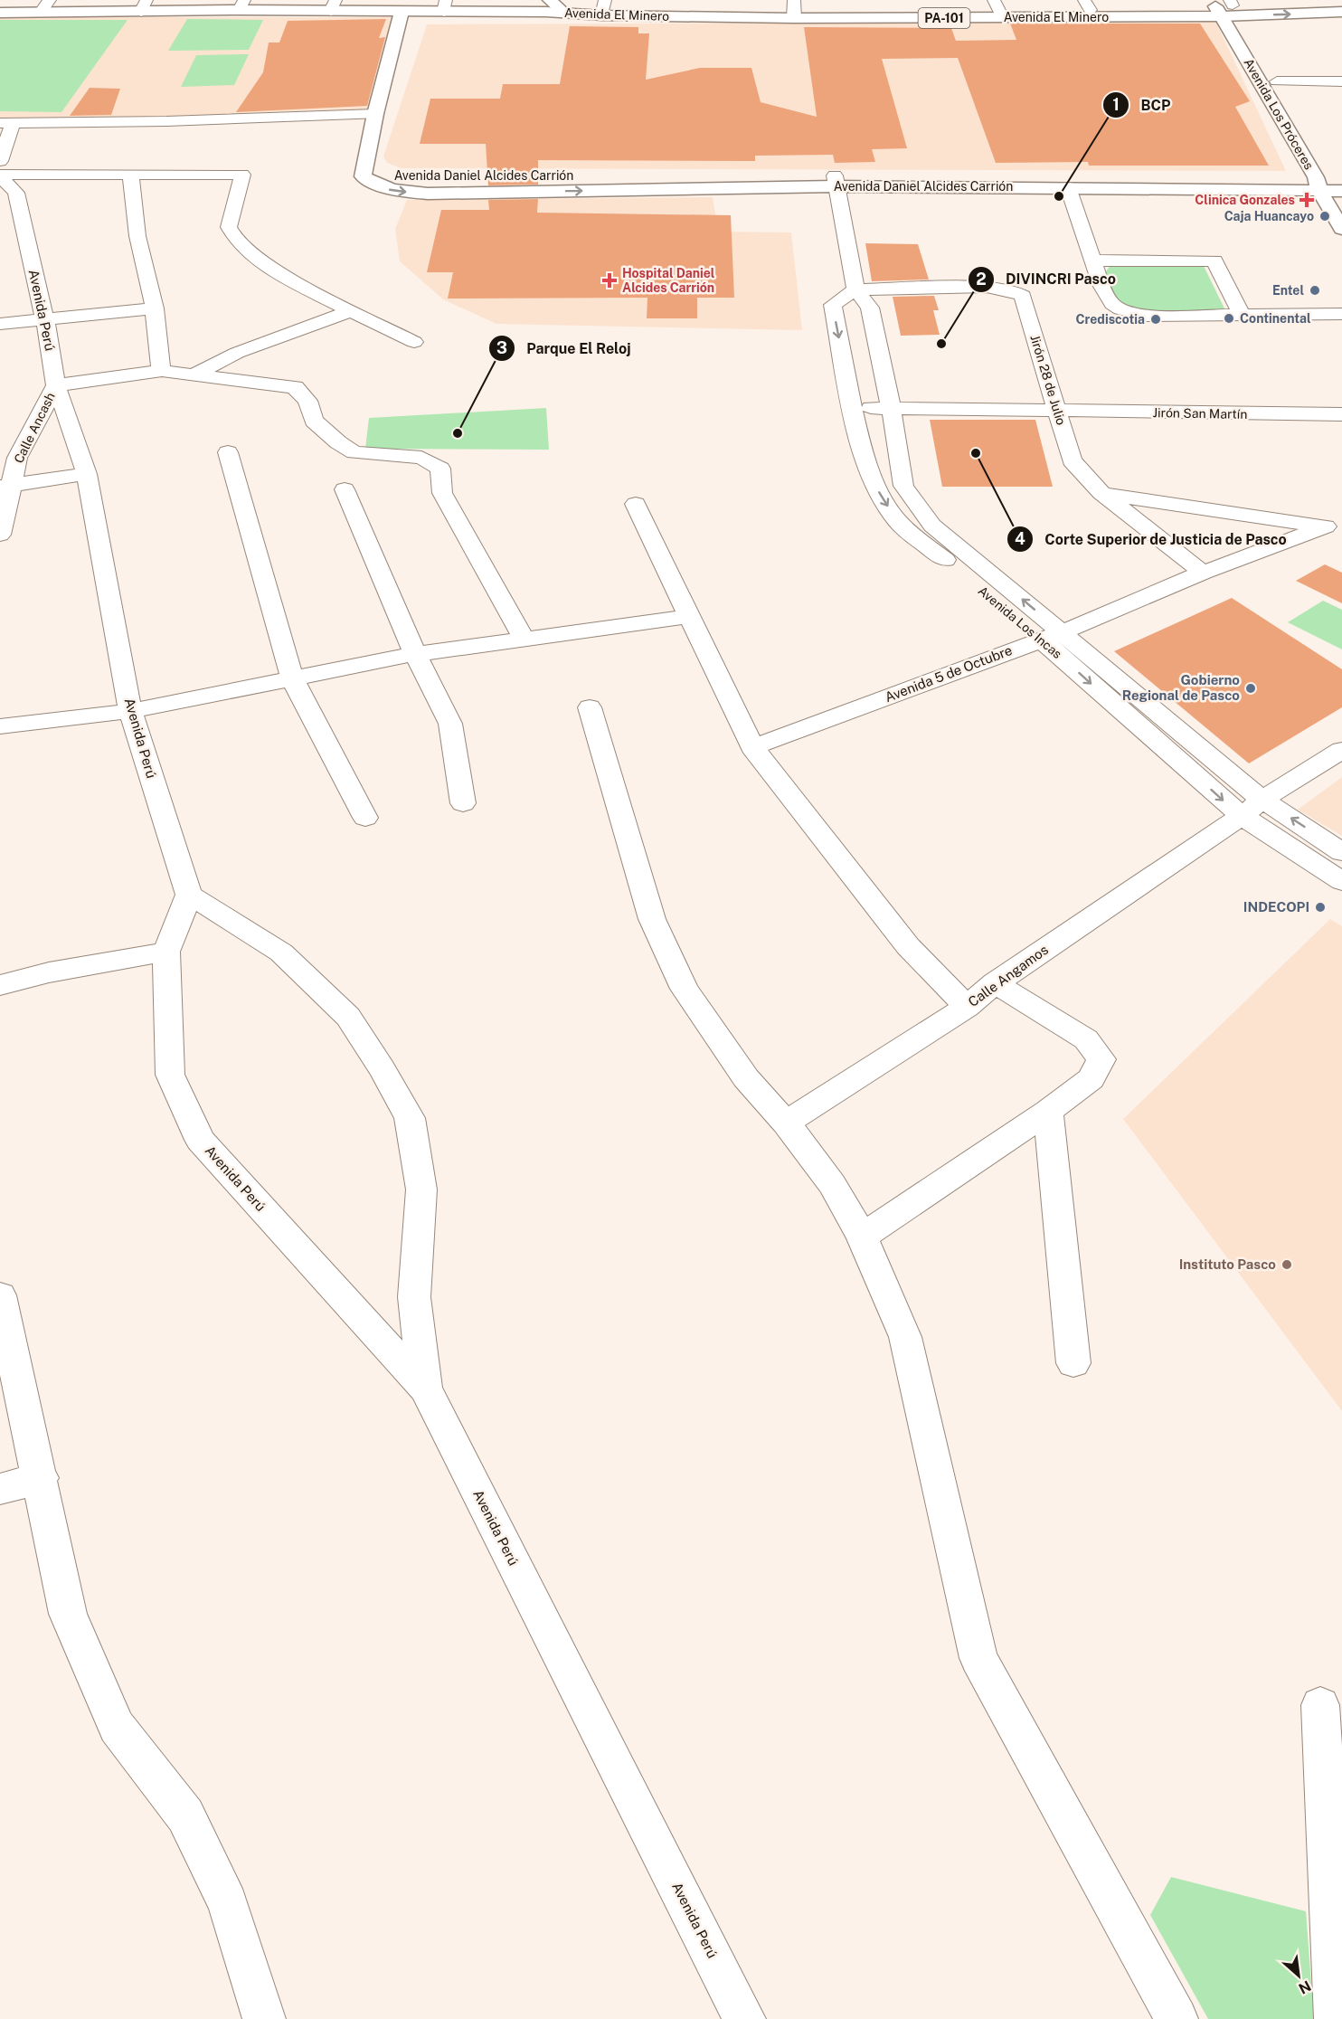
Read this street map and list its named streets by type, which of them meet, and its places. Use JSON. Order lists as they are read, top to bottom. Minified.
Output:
{"streets":{"street":["Avenida El Minero","PA-101","Avenida Los Próceres","Avenida Daniel Alcides Carrión","Avenida Perú","Jirón 28 de Julio","Jirón San Martín","Calle Ancash","Avenida Los Incas","Avenida 5 de Octubre","Calle Angamos"]},"crossings":[["Avenida El Minero","PA-101"],["Avenida El Minero","Avenida Los Próceres"],["Avenida Los Próceres","Avenida Daniel Alcides Carrión"],["Avenida Daniel Alcides Carrión","Avenida Los Incas"],["Avenida Perú","Calle Ancash"],["Jirón 28 de Julio","Jirón San Martín"],["Jirón 28 de Julio","Avenida Los Incas"],["Jirón 28 de Julio","Avenida 5 de Octubre"],["Jirón San Martín","Avenida Los Incas"],["Avenida Los Incas","Avenida 5 de Octubre"],["Avenida Los Incas","Calle Angamos"]],"places":{"other":["BCP","Caja Huancayo","Entel","Continental","Crediscotia","DIVINCRI Pasco","Parque El Reloj","Corte Superior de Justicia de Pasco","Gobierno Regional de Pasco","INDECOPI","Instituto Pasco"],"health":["Clinica Gonzales","Hospital Daniel Alcides Carrión"]},"north":"bottom right"}
